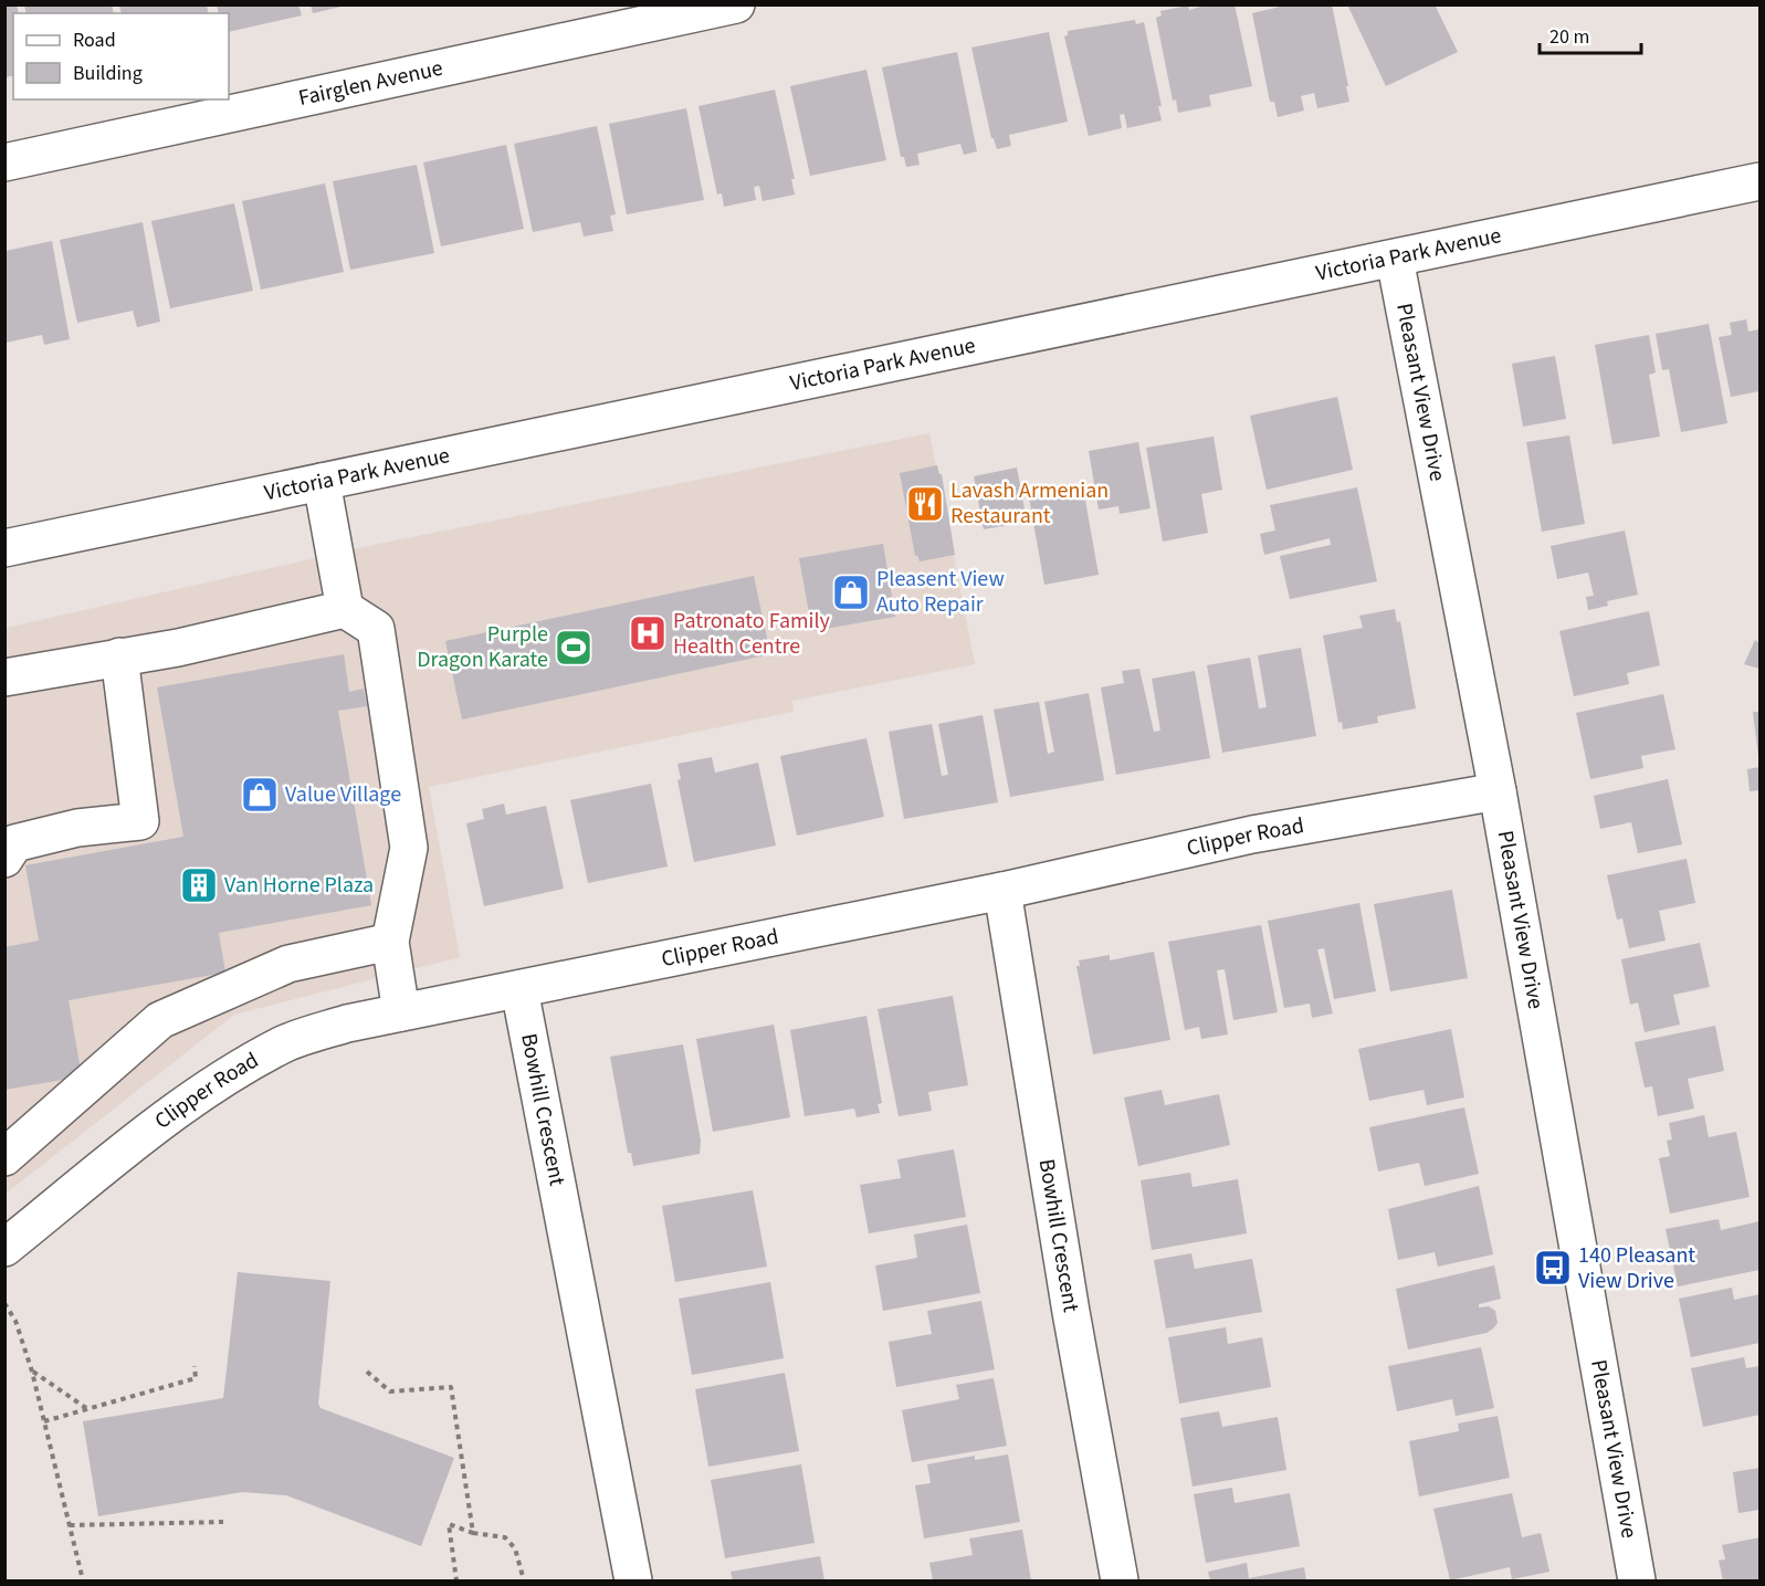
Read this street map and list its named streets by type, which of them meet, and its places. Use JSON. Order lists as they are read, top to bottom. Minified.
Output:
{"streets":{"street":["Fairglen Avenue","Victoria Park Avenue","Pleasant View Drive","Clipper Road","Bowhill Crescent"]},"crossings":[["Victoria Park Avenue","Pleasant View Drive"],["Pleasant View Drive","Clipper Road"],["Clipper Road","Bowhill Crescent"]],"places":{"restaurant":["Lavash Armenian Restaurant"],"shop":["Pleasent View Auto Repair","Value Village"],"hospital":["Patronato Family Health Centre"],"sports":["Purple Dragon Karate"],"building":["Van Horne Plaza"],"bus stop":["140 Pleasant View Drive"]},"legend":["Road","Building"],"scale_bar":"20 m"}
